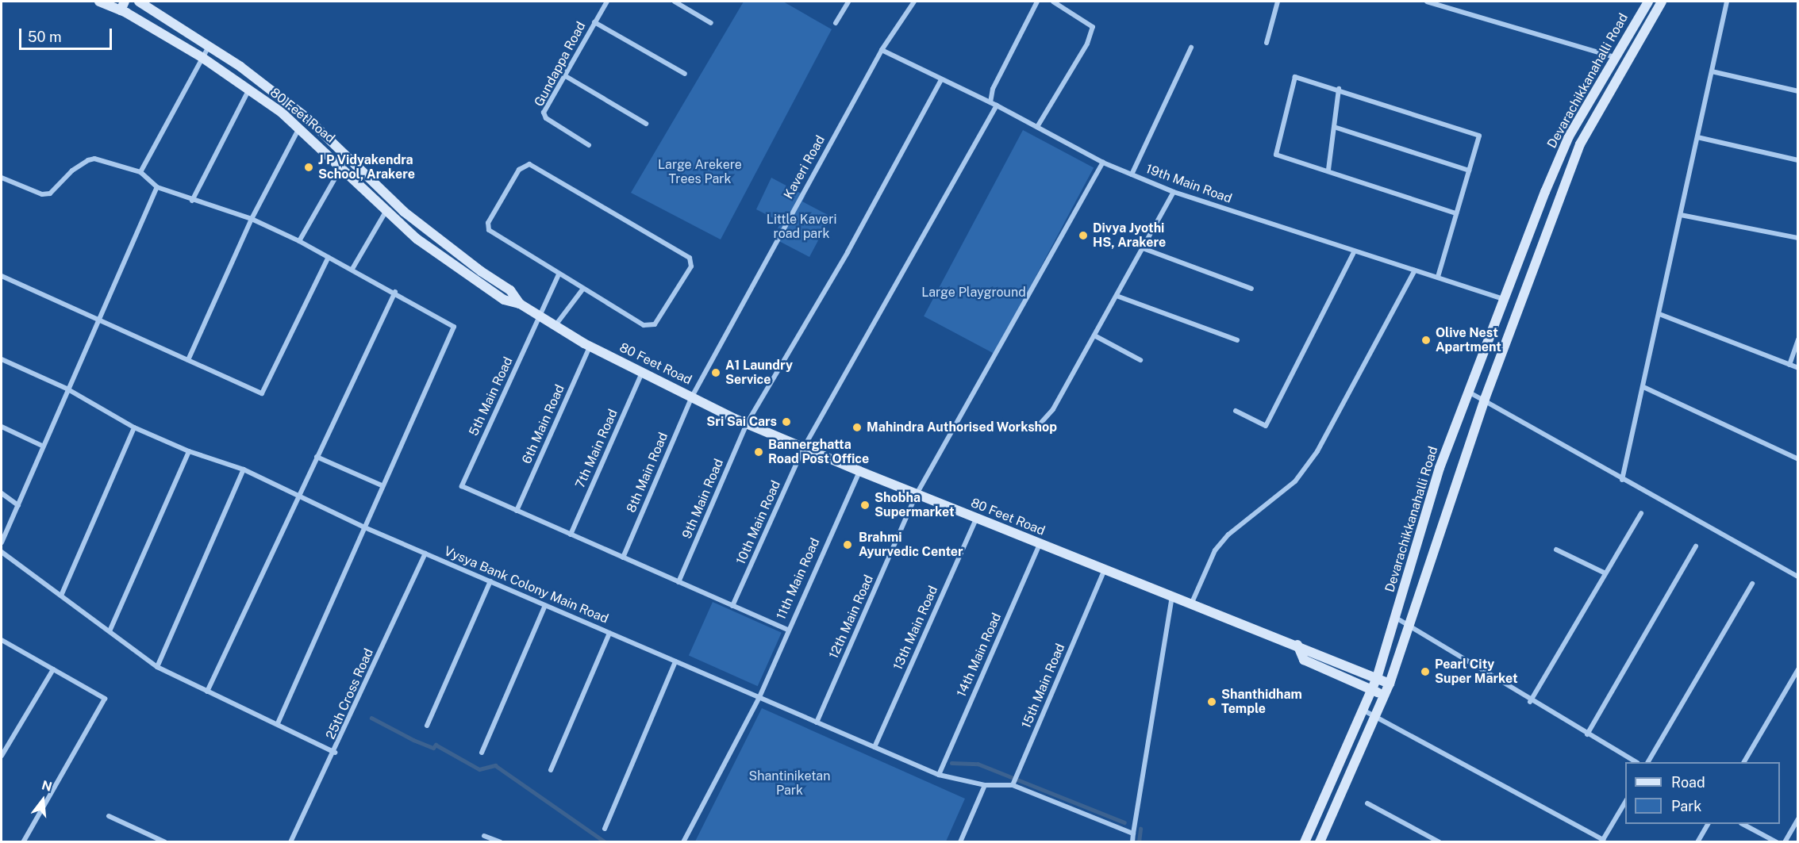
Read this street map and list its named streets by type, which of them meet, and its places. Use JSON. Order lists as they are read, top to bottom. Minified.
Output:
{"streets":{"main road":["Devarachikkanahalli Road","80 Feet Road"],"street":["Gundappa Road","Kaveri Road","19th Main Road","5th Main Road","6th Main Road","7th Main Road","8th Main Road","9th Main Road","10th Main Road","11th Main Road","Vysya Bank Colony Main Road","12th Main Road","13th Main Road","14th Main Road","15th Main Road","25th Cross Road"]},"crossings":[["Devarachikkanahalli Road","80 Feet Road"],["Devarachikkanahalli Road","19th Main Road"],["80 Feet Road","Kaveri Road"],["80 Feet Road","5th Main Road"],["80 Feet Road","6th Main Road"],["80 Feet Road","7th Main Road"],["80 Feet Road","8th Main Road"],["80 Feet Road","9th Main Road"],["80 Feet Road","10th Main Road"],["80 Feet Road","11th Main Road"],["80 Feet Road","12th Main Road"],["80 Feet Road","13th Main Road"],["80 Feet Road","14th Main Road"],["80 Feet Road","15th Main Road"],["Kaveri Road","19th Main Road"],["Kaveri Road","8th Main Road"],["19th Main Road","9th Main Road"],["19th Main Road","10th Main Road"],["19th Main Road","12th Main Road"],["5th Main Road","6th Main Road"],["11th Main Road","Vysya Bank Colony Main Road"],["Vysya Bank Colony Main Road","12th Main Road"],["Vysya Bank Colony Main Road","13th Main Road"],["Vysya Bank Colony Main Road","14th Main Road"],["Vysya Bank Colony Main Road","25th Cross Road"]],"parks":["Large Arekere Trees Park","Little Kaveri road park","Large Playground","Shantiniketan Park"],"places":["J P Vidyakendra School, Arakere","Divya Jyothi HS, Arakere","Olive Nest Apartment","A1 Laundry Service","Sri Sai Cars","Mahindra Authorised Workshop","Bannerghatta Road Post Office","Shobha Supermarket","Brahmi Ayurvedic Center","Pearl City Super Market","Shanthidham Temple"],"legend":["Road","Park"],"scale_bar":"50 m","north":"top"}
